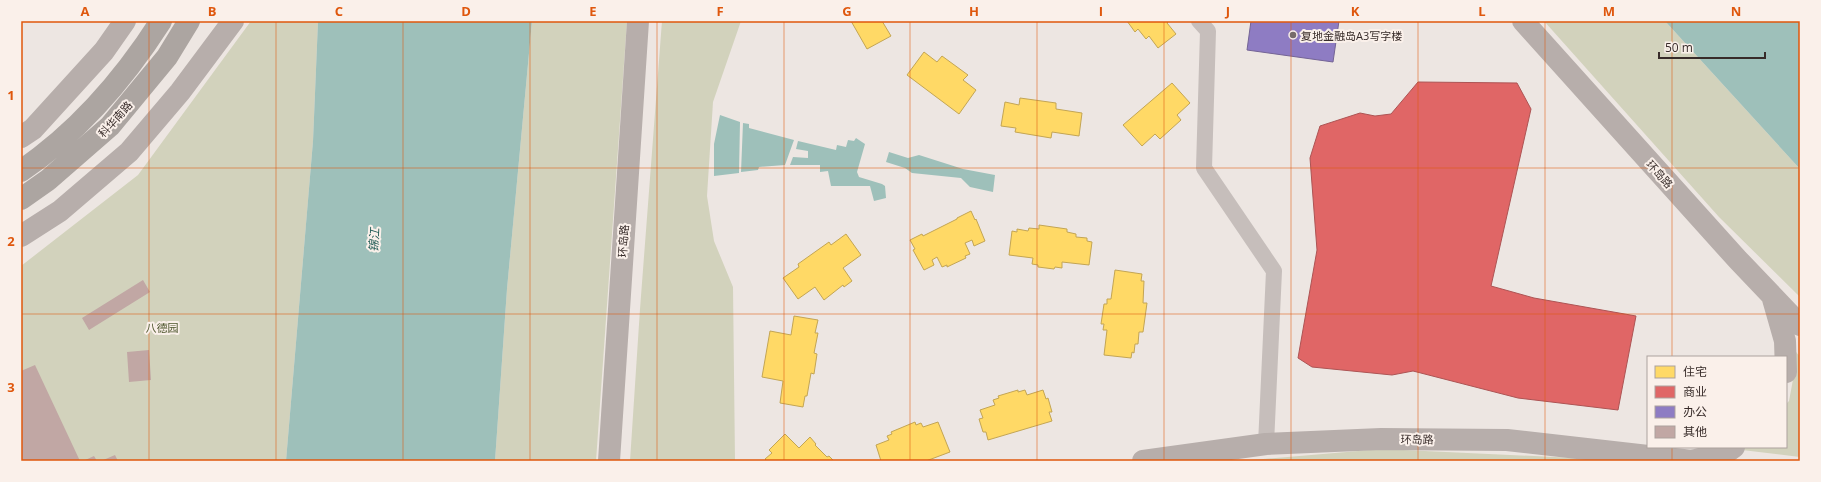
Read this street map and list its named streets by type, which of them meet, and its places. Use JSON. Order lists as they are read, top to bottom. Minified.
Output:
{"streets":{"highway":["科华南路"],"street":["环岛路"]},"water":["锦江"],"parks":["八德园"],"places":["复地金融岛A3写字楼"],"legend":["住宅","商业","办公","其他"],"scale_bar":"50 m","grid":{"columns":["A","B","C","D","E","F","G","H","I","J","K","L","M","N"],"rows":["1","2","3"]}}
